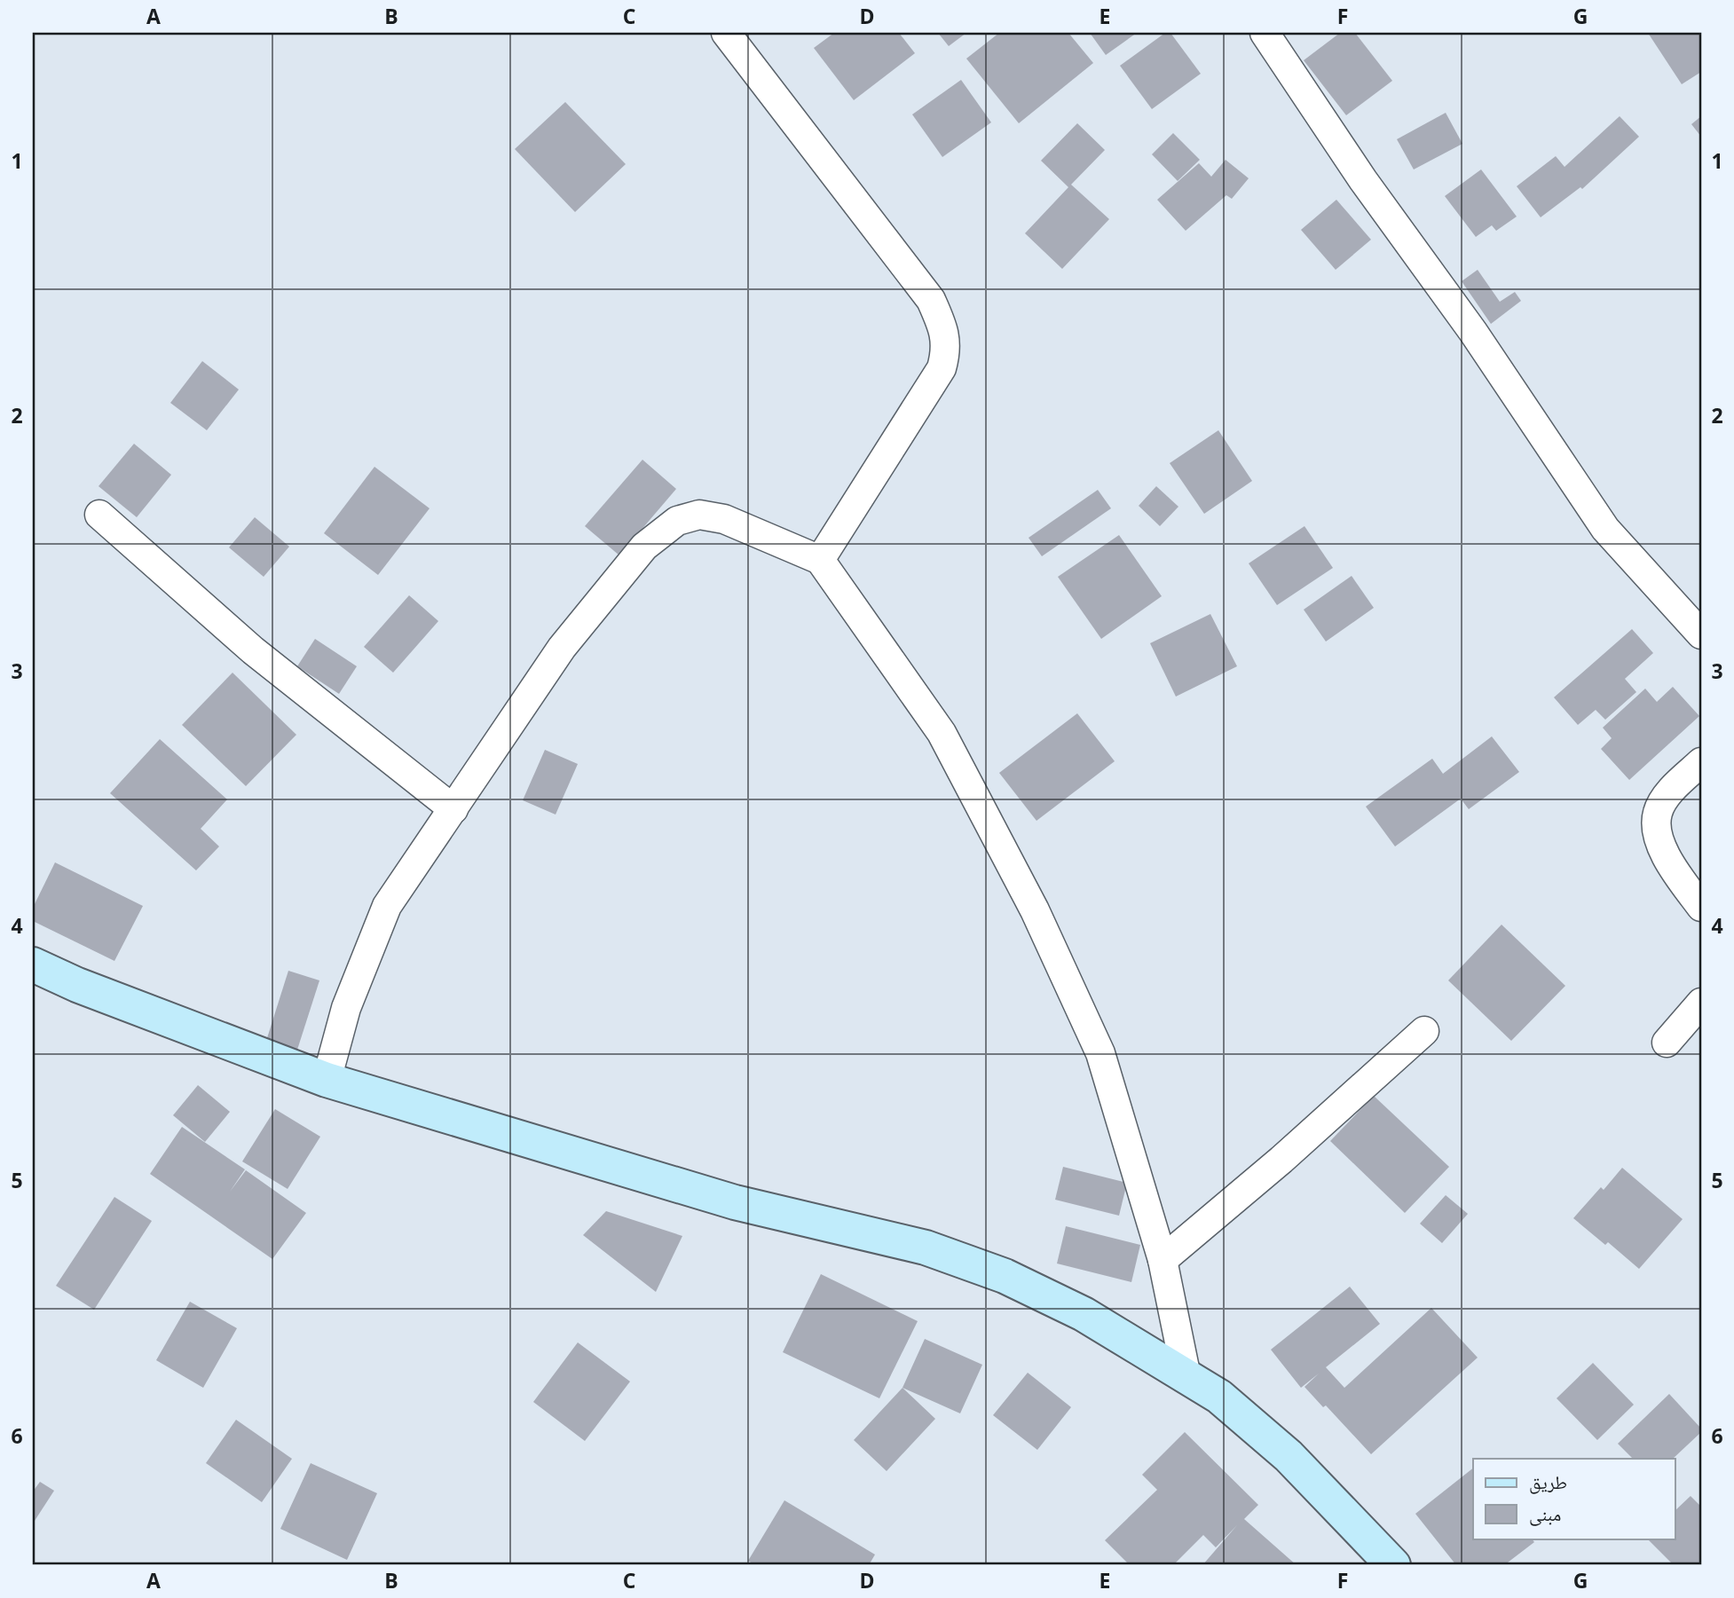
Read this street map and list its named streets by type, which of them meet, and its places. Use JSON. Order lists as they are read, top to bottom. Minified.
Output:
{"legend":["طريق","مبنى"],"grid":{"columns":["A","B","C","D","E","F","G"],"rows":["1","2","3","4","5","6"]}}
